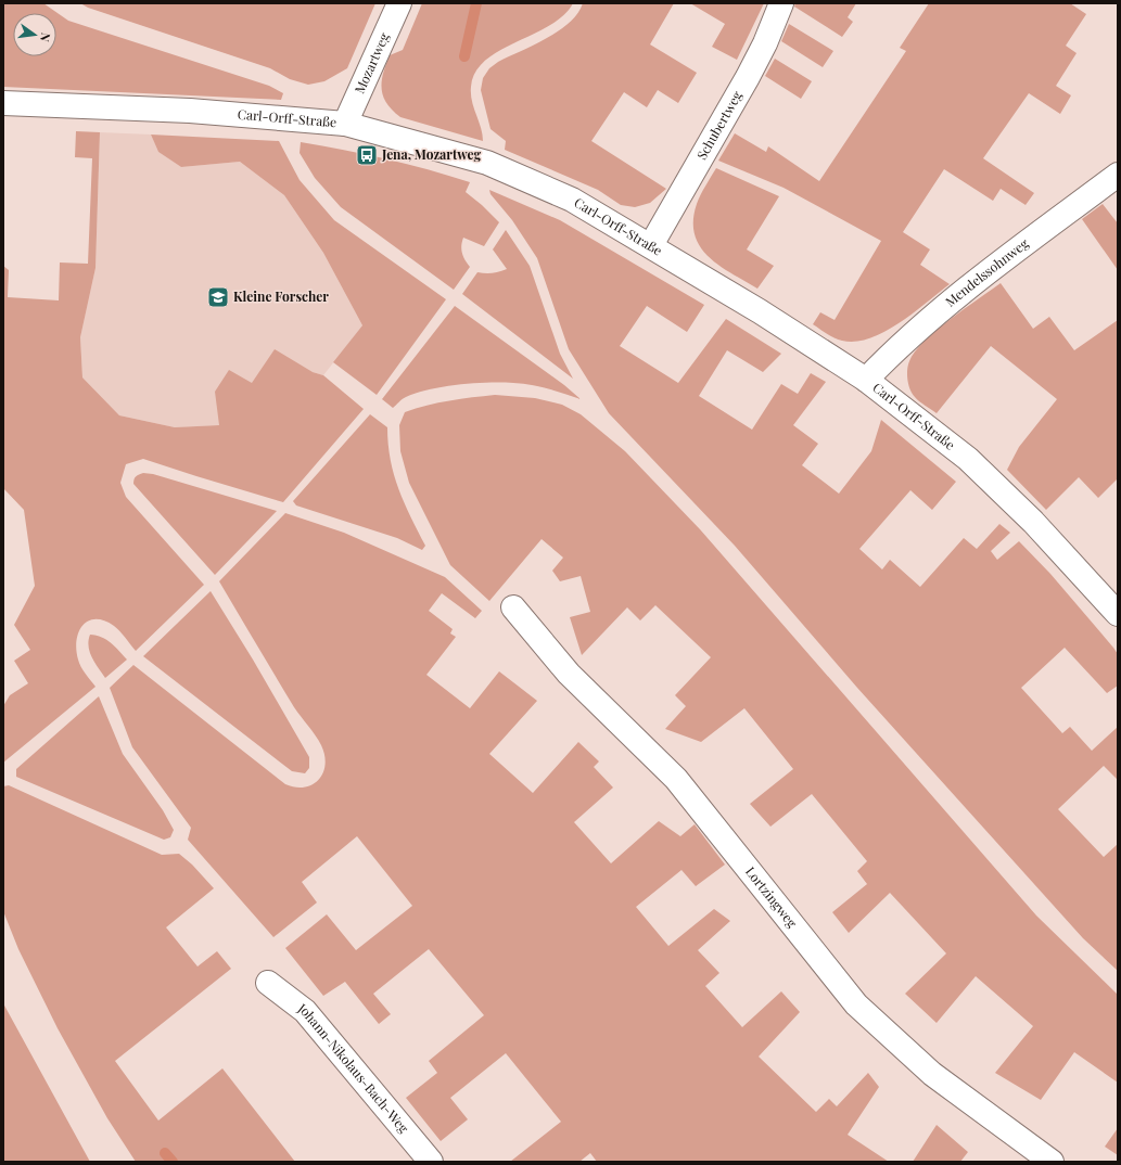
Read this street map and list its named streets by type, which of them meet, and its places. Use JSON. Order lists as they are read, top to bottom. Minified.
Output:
{"streets":{"street":["Mozartweg","Carl-Orff-Straße","Schubertweg","Mendelssohnweg","Lortzingweg","Johann-Nikolaus-Bach-Weg"]},"crossings":[["Mozartweg","Carl-Orff-Straße"],["Carl-Orff-Straße","Schubertweg"],["Carl-Orff-Straße","Mendelssohnweg"]],"places":{"bus stop":["Jena, Mozartweg"],"school or university":["Kleine Forscher"]},"north":"right"}
